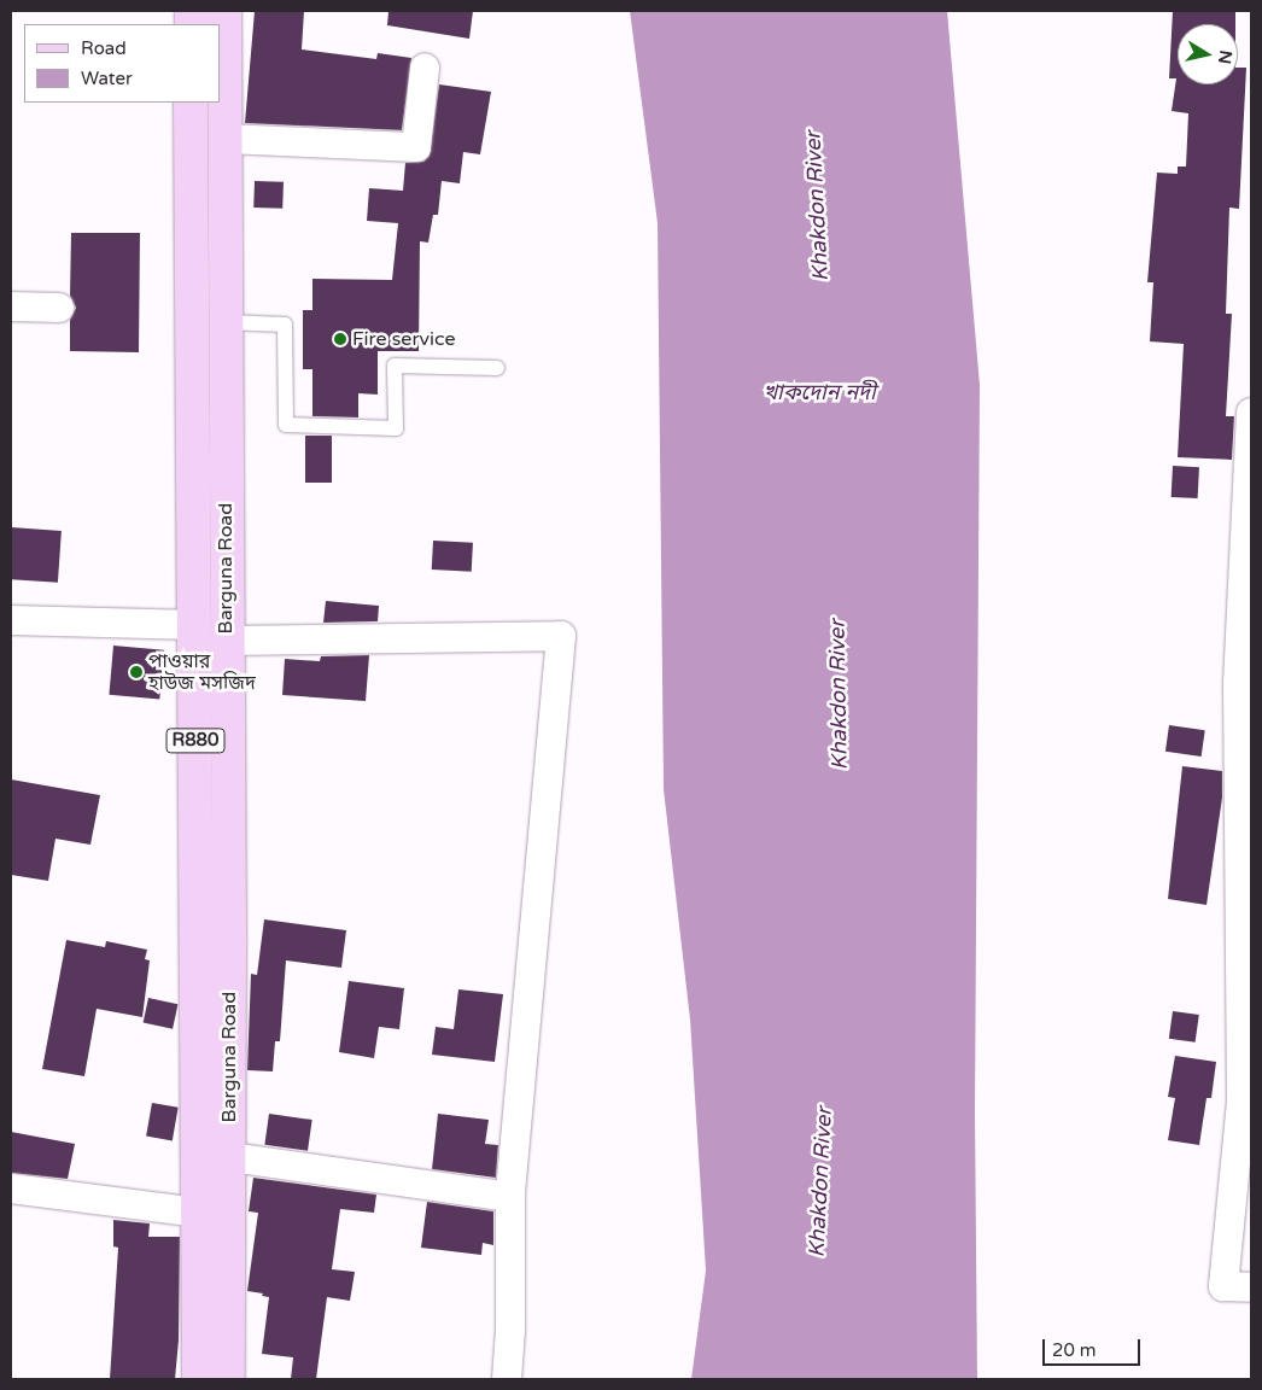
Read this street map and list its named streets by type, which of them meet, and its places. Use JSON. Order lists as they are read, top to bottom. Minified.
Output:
{"streets":{"main road":["Barguna Road","R880"]},"water":["Khakdon River","খাকদোন নদী"],"places":["Fire service","পাওয়ার হাউজ মসজিদ"],"legend":["Road","Water"],"scale_bar":"20 m","north":"right"}
